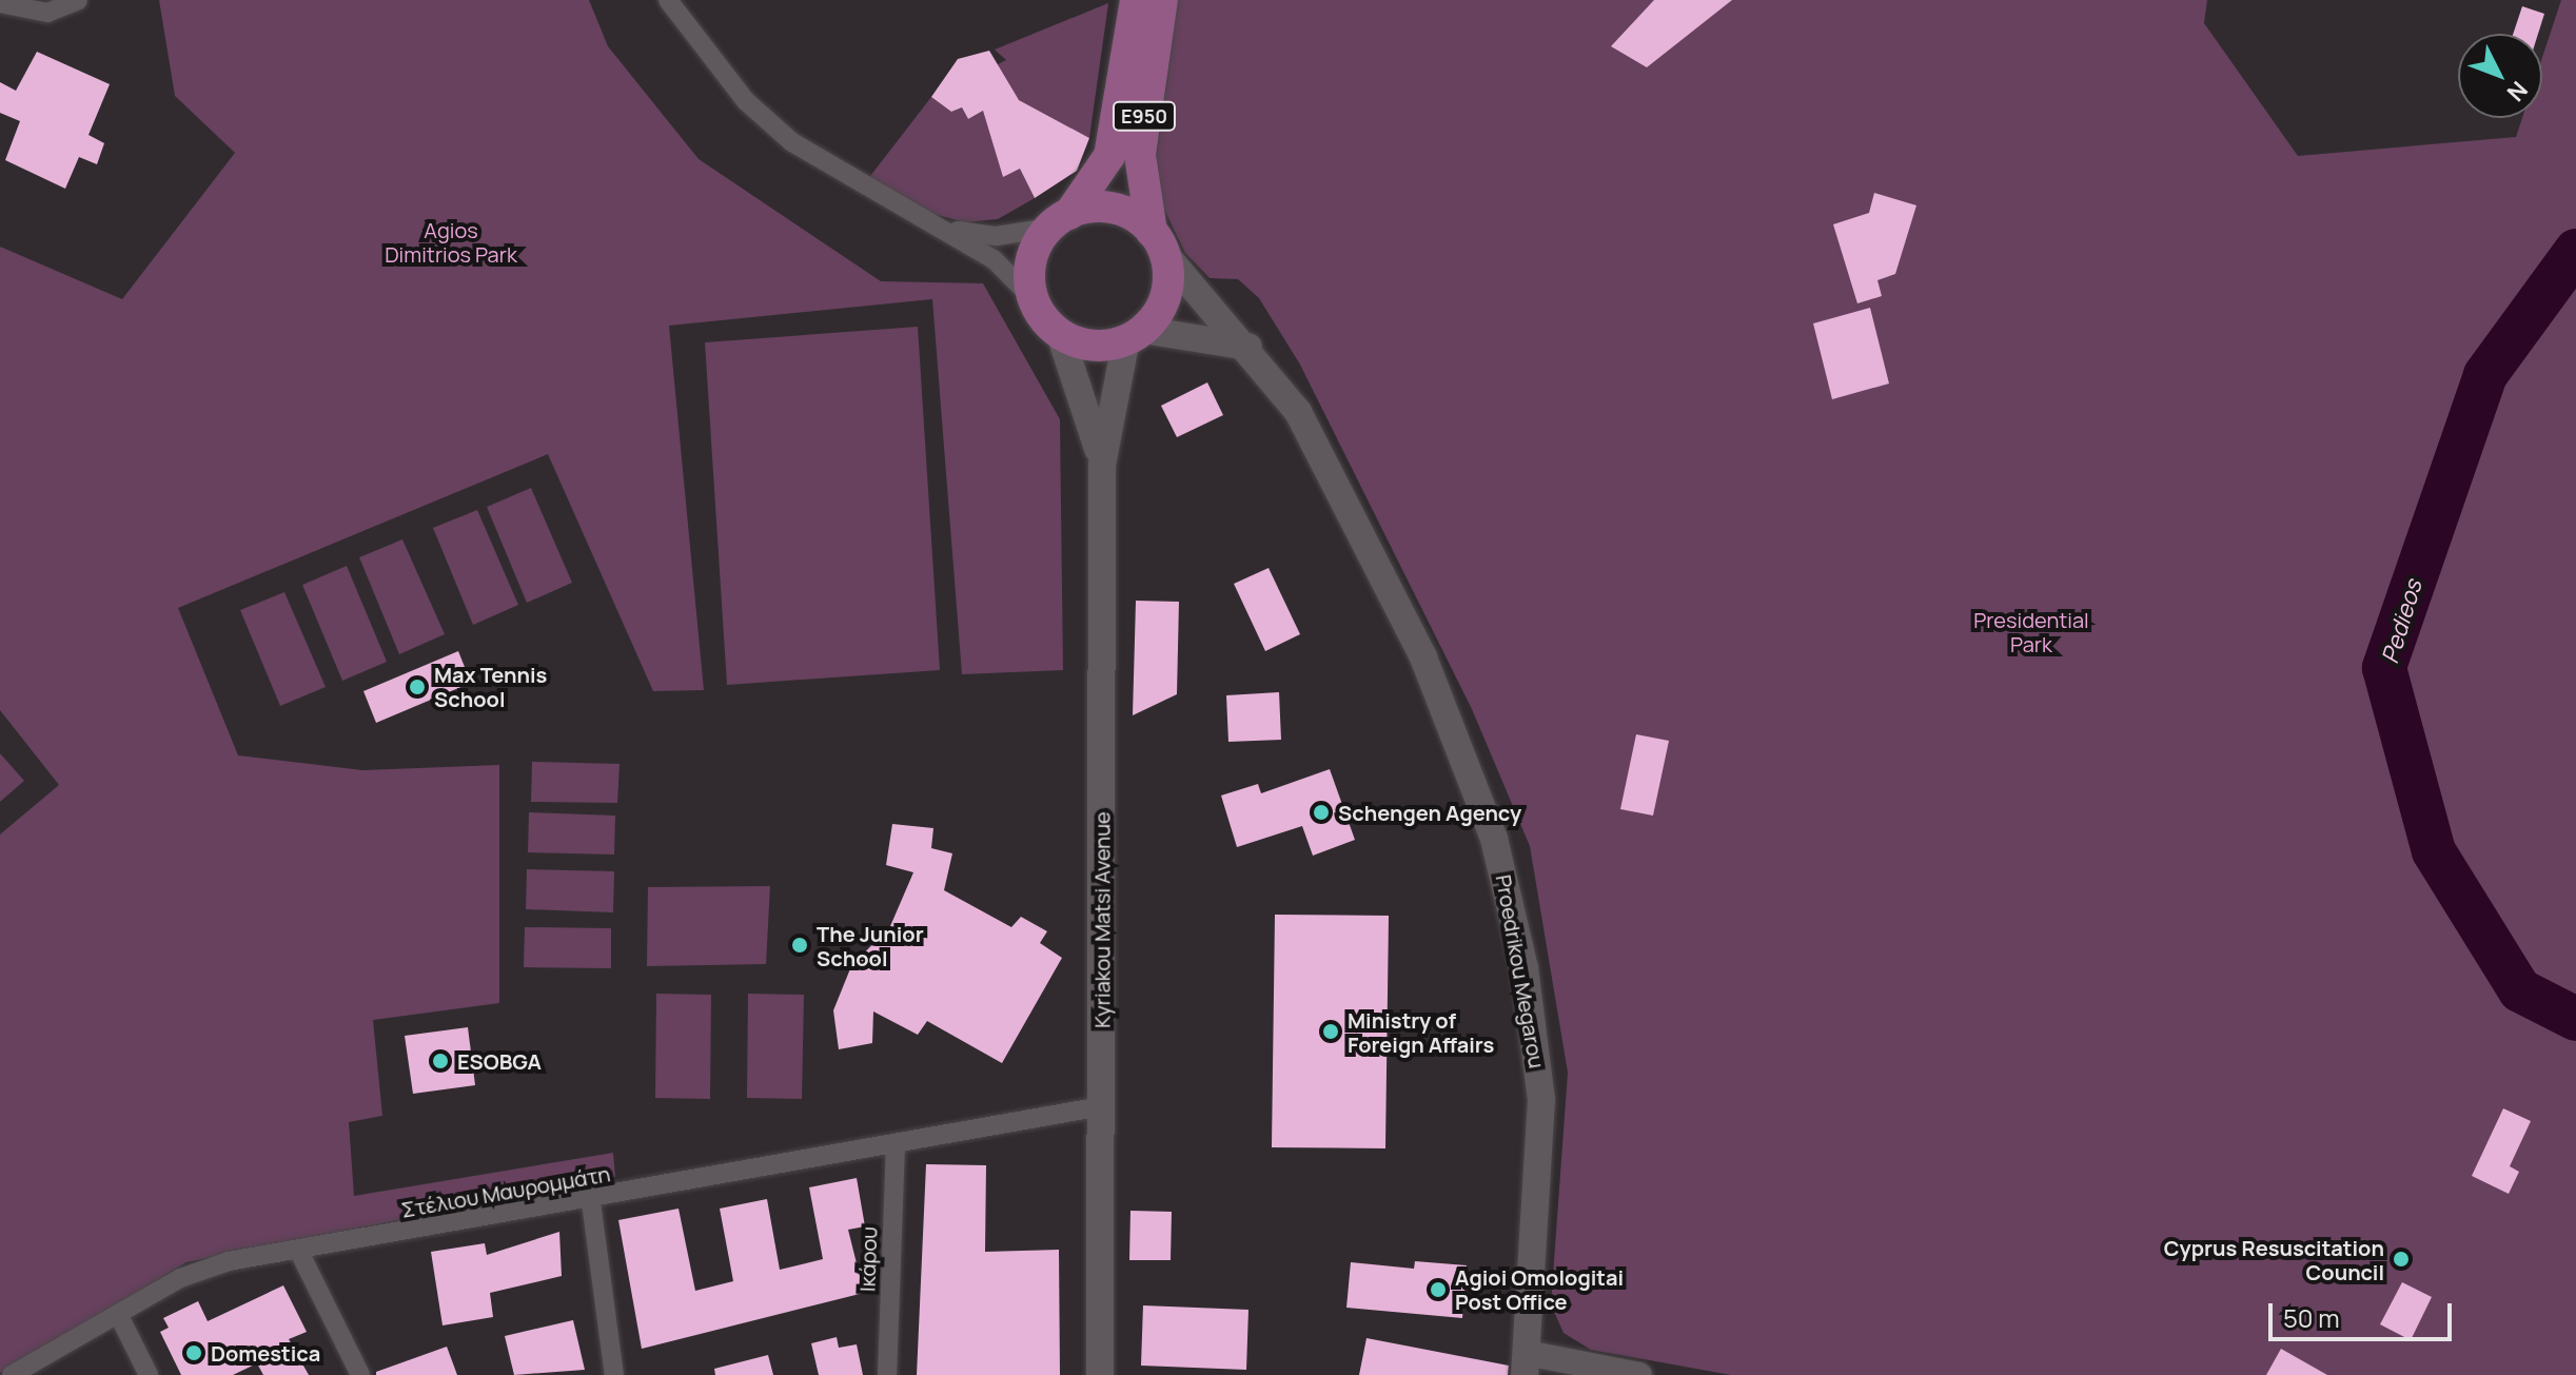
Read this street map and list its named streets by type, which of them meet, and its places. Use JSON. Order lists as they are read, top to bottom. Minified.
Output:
{"streets":{"main road":["E950","Kyriakou Matsi Avenue","Proedrikou Megarou"],"street":["Στέλιου Μαυρομμάτη","Ικάρου"]},"crossings":[["E950","Kyriakou Matsi Avenue"],["E950","Proedrikou Megarou"],["Kyriakou Matsi Avenue","Proedrikou Megarou"],["Kyriakou Matsi Avenue","Στέλιου Μαυρομμάτη"],["Στέλιου Μαυρομμάτη","Ικάρου"]],"water":["Pedieos"],"parks":["Agios Dimitrios Park","Presidential Park"],"places":["Max Tennis School","Schengen Agency","The Junior School","Ministry of Foreign Affairs","ESOBGA","Cyprus Resuscitation Council","Agioi Omologitai Post Office","Domestica"],"scale_bar":"50 m","north":"bottom right"}
